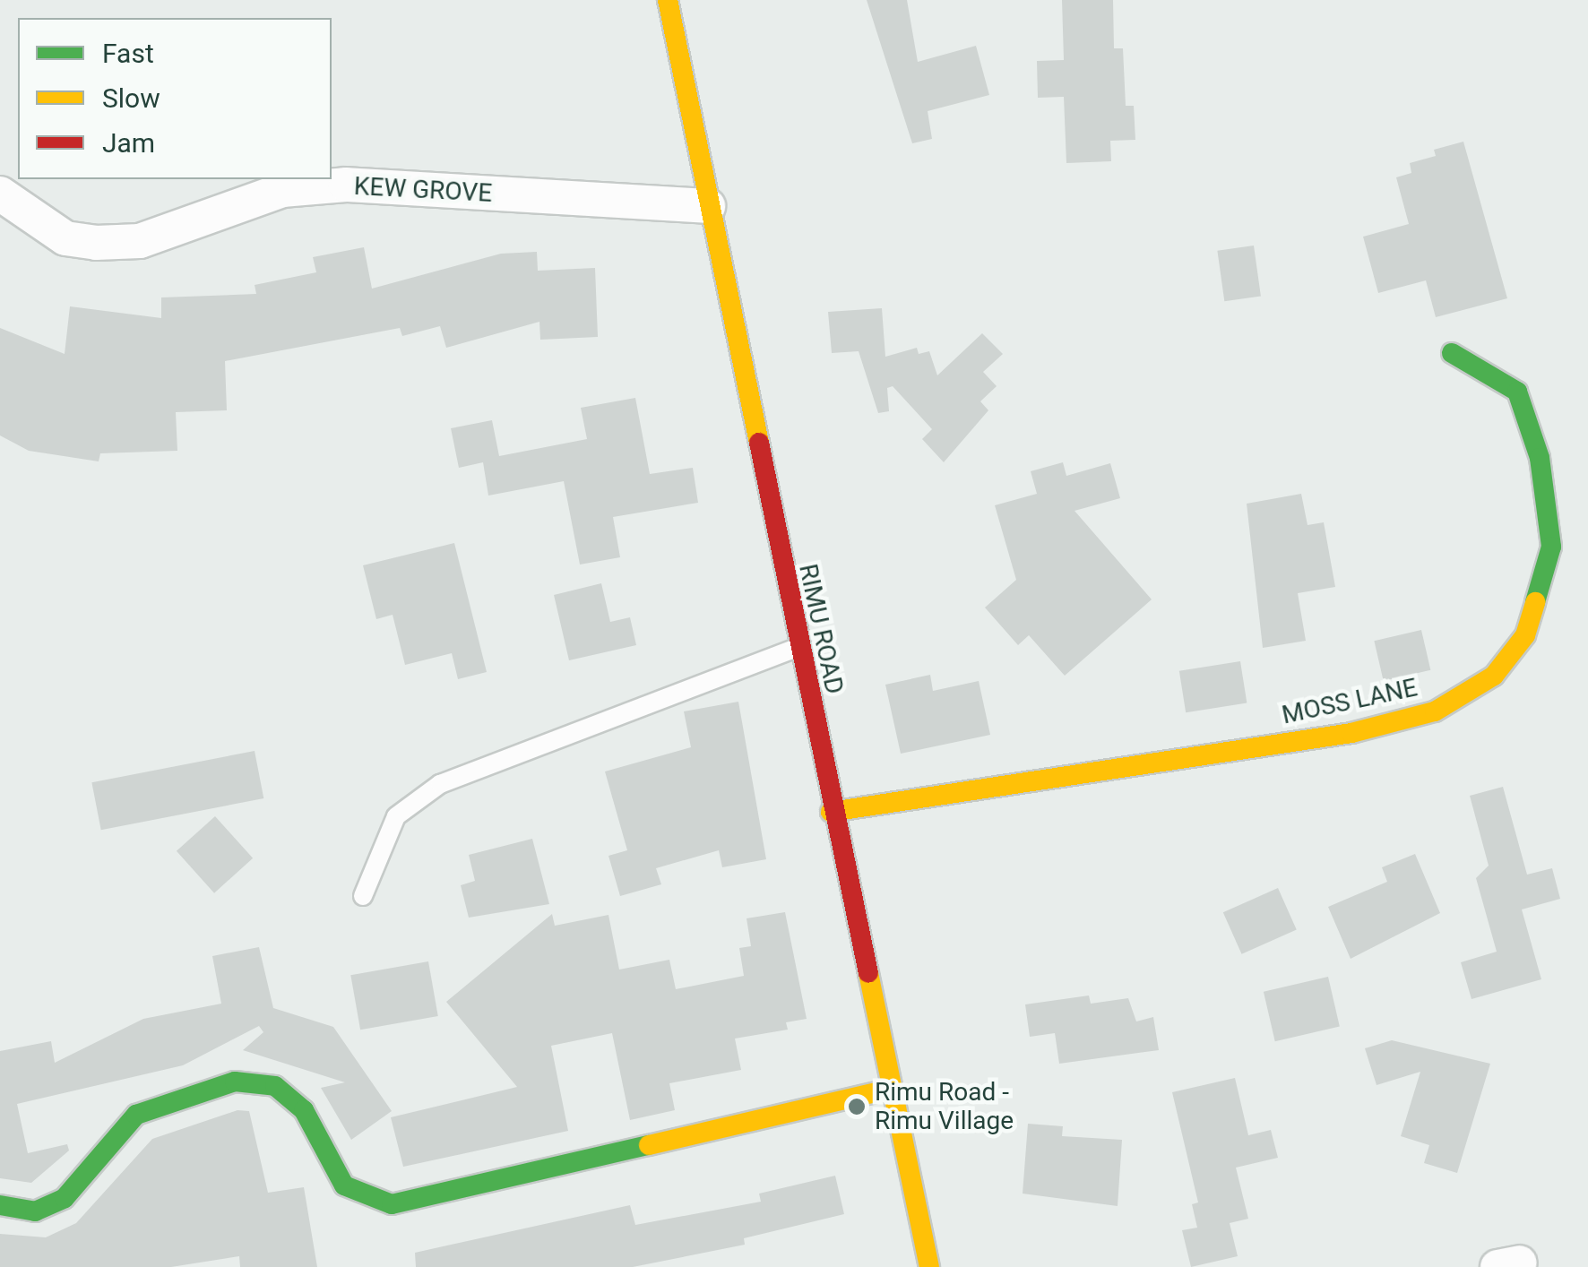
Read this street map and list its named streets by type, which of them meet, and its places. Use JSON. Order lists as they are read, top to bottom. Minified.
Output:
{"streets":{"street":["KEW GROVE","RIMU ROAD","MOSS LANE"]},"crossings":[["KEW GROVE","RIMU ROAD"],["RIMU ROAD","MOSS LANE"]],"places":["Rimu Road - Rimu Village"],"legend":["Fast","Slow","Jam"]}
